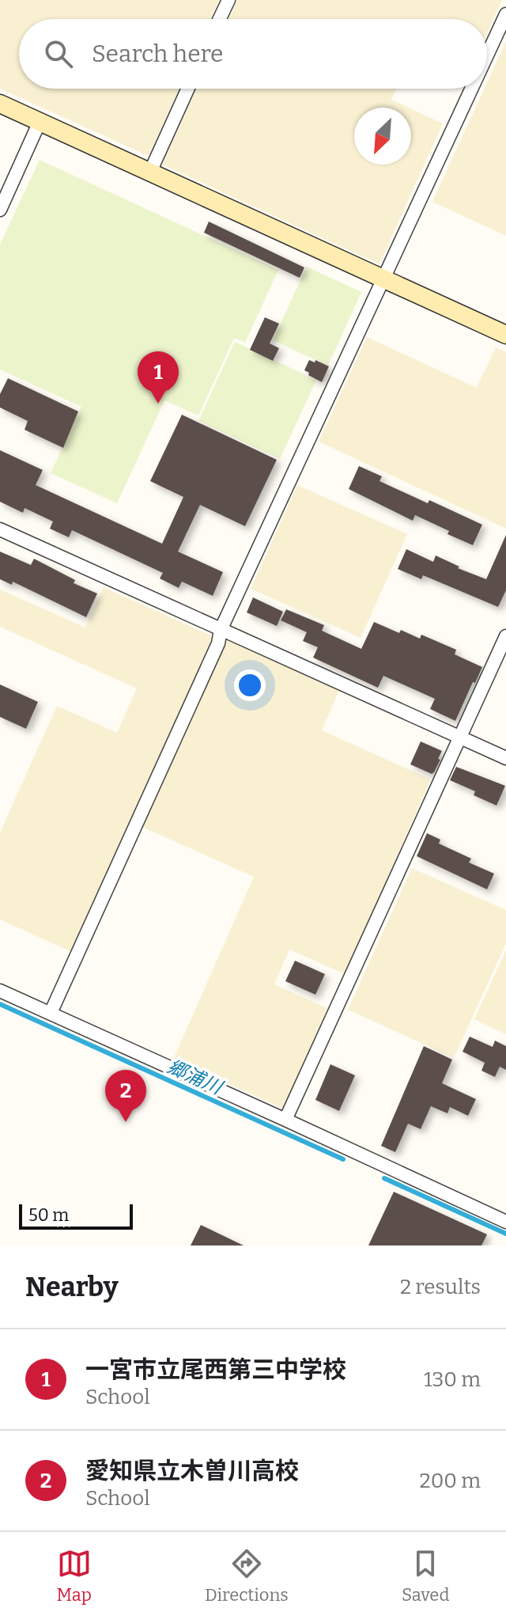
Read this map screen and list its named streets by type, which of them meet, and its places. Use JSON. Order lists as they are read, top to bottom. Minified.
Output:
{"water":["郷浦川"],"scale_bar":"50 m","north":"bottom left","page":{"search":"Search here","pins":["1","2"],"scale":"50 m","heading":["Nearby","2 results"],"list":[{"mark":"1","name":"一宮市立尾西第三中学校","note":"School","value":"130 m"},{"mark":"2","name":"愛知県立木曽川高校","note":"School","value":"200 m"}],"nav":["Map","Directions","Saved"]}}
